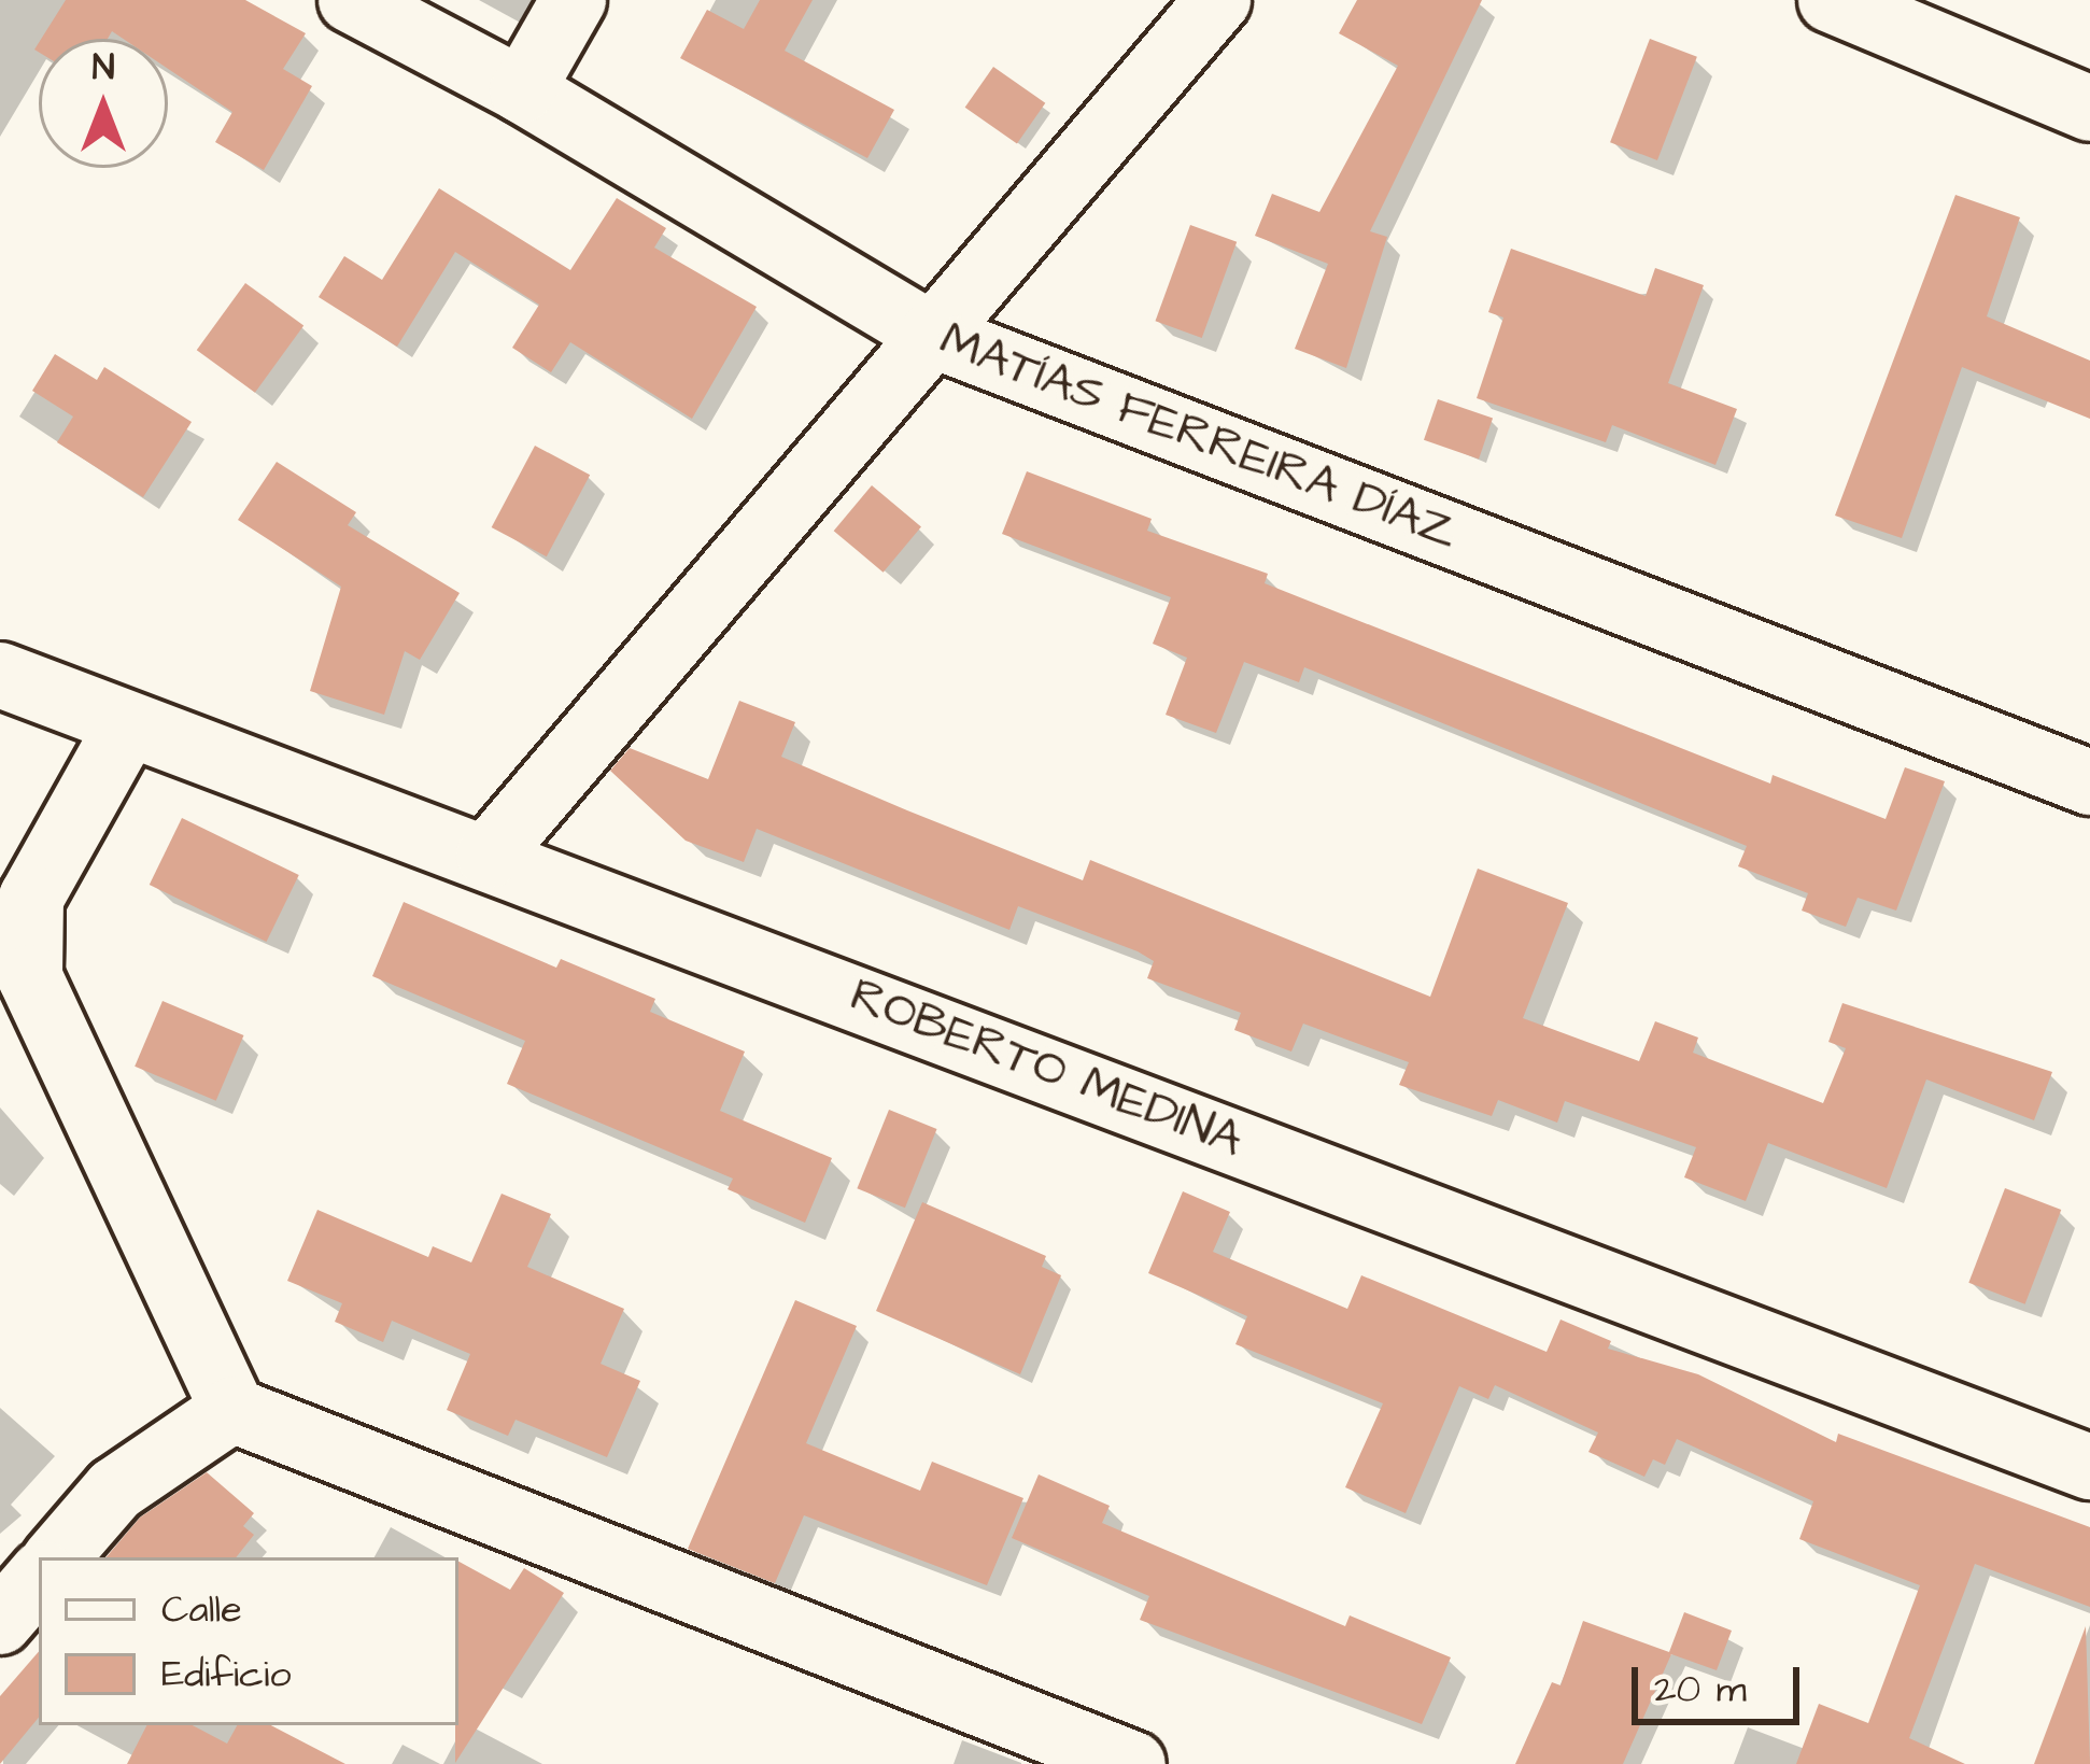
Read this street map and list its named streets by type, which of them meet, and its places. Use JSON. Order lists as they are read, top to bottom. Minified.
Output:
{"streets":{"street":["MATÍAS FERREIRA DÍAZ","ROBERTO MEDINA"]},"legend":["Calle","Edificio"],"scale_bar":"20 m","north":"top"}
